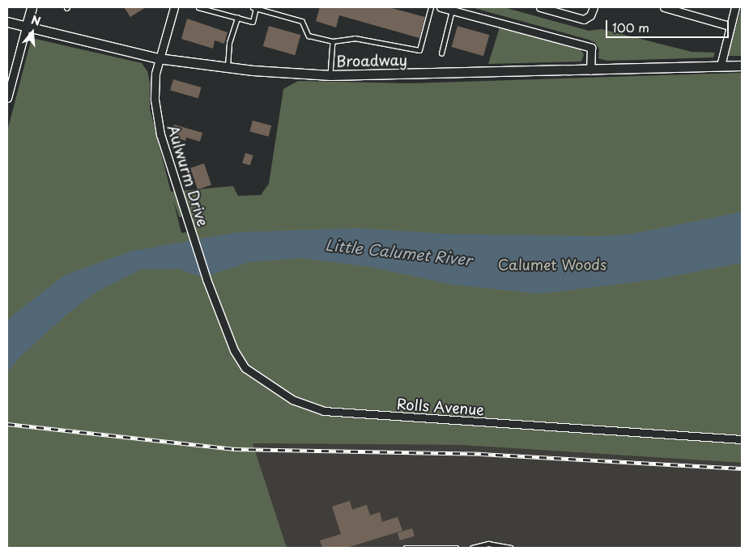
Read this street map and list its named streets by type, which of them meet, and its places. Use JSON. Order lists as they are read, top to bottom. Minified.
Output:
{"streets":{"street":["Broadway","Aulwurm Drive","Rolls Avenue"]},"crossings":[["Broadway","Aulwurm Drive"],["Aulwurm Drive","Rolls Avenue"]],"water":["Little Calumet River"],"parks":["Calumet Woods"],"scale_bar":"100 m","north":"top"}
